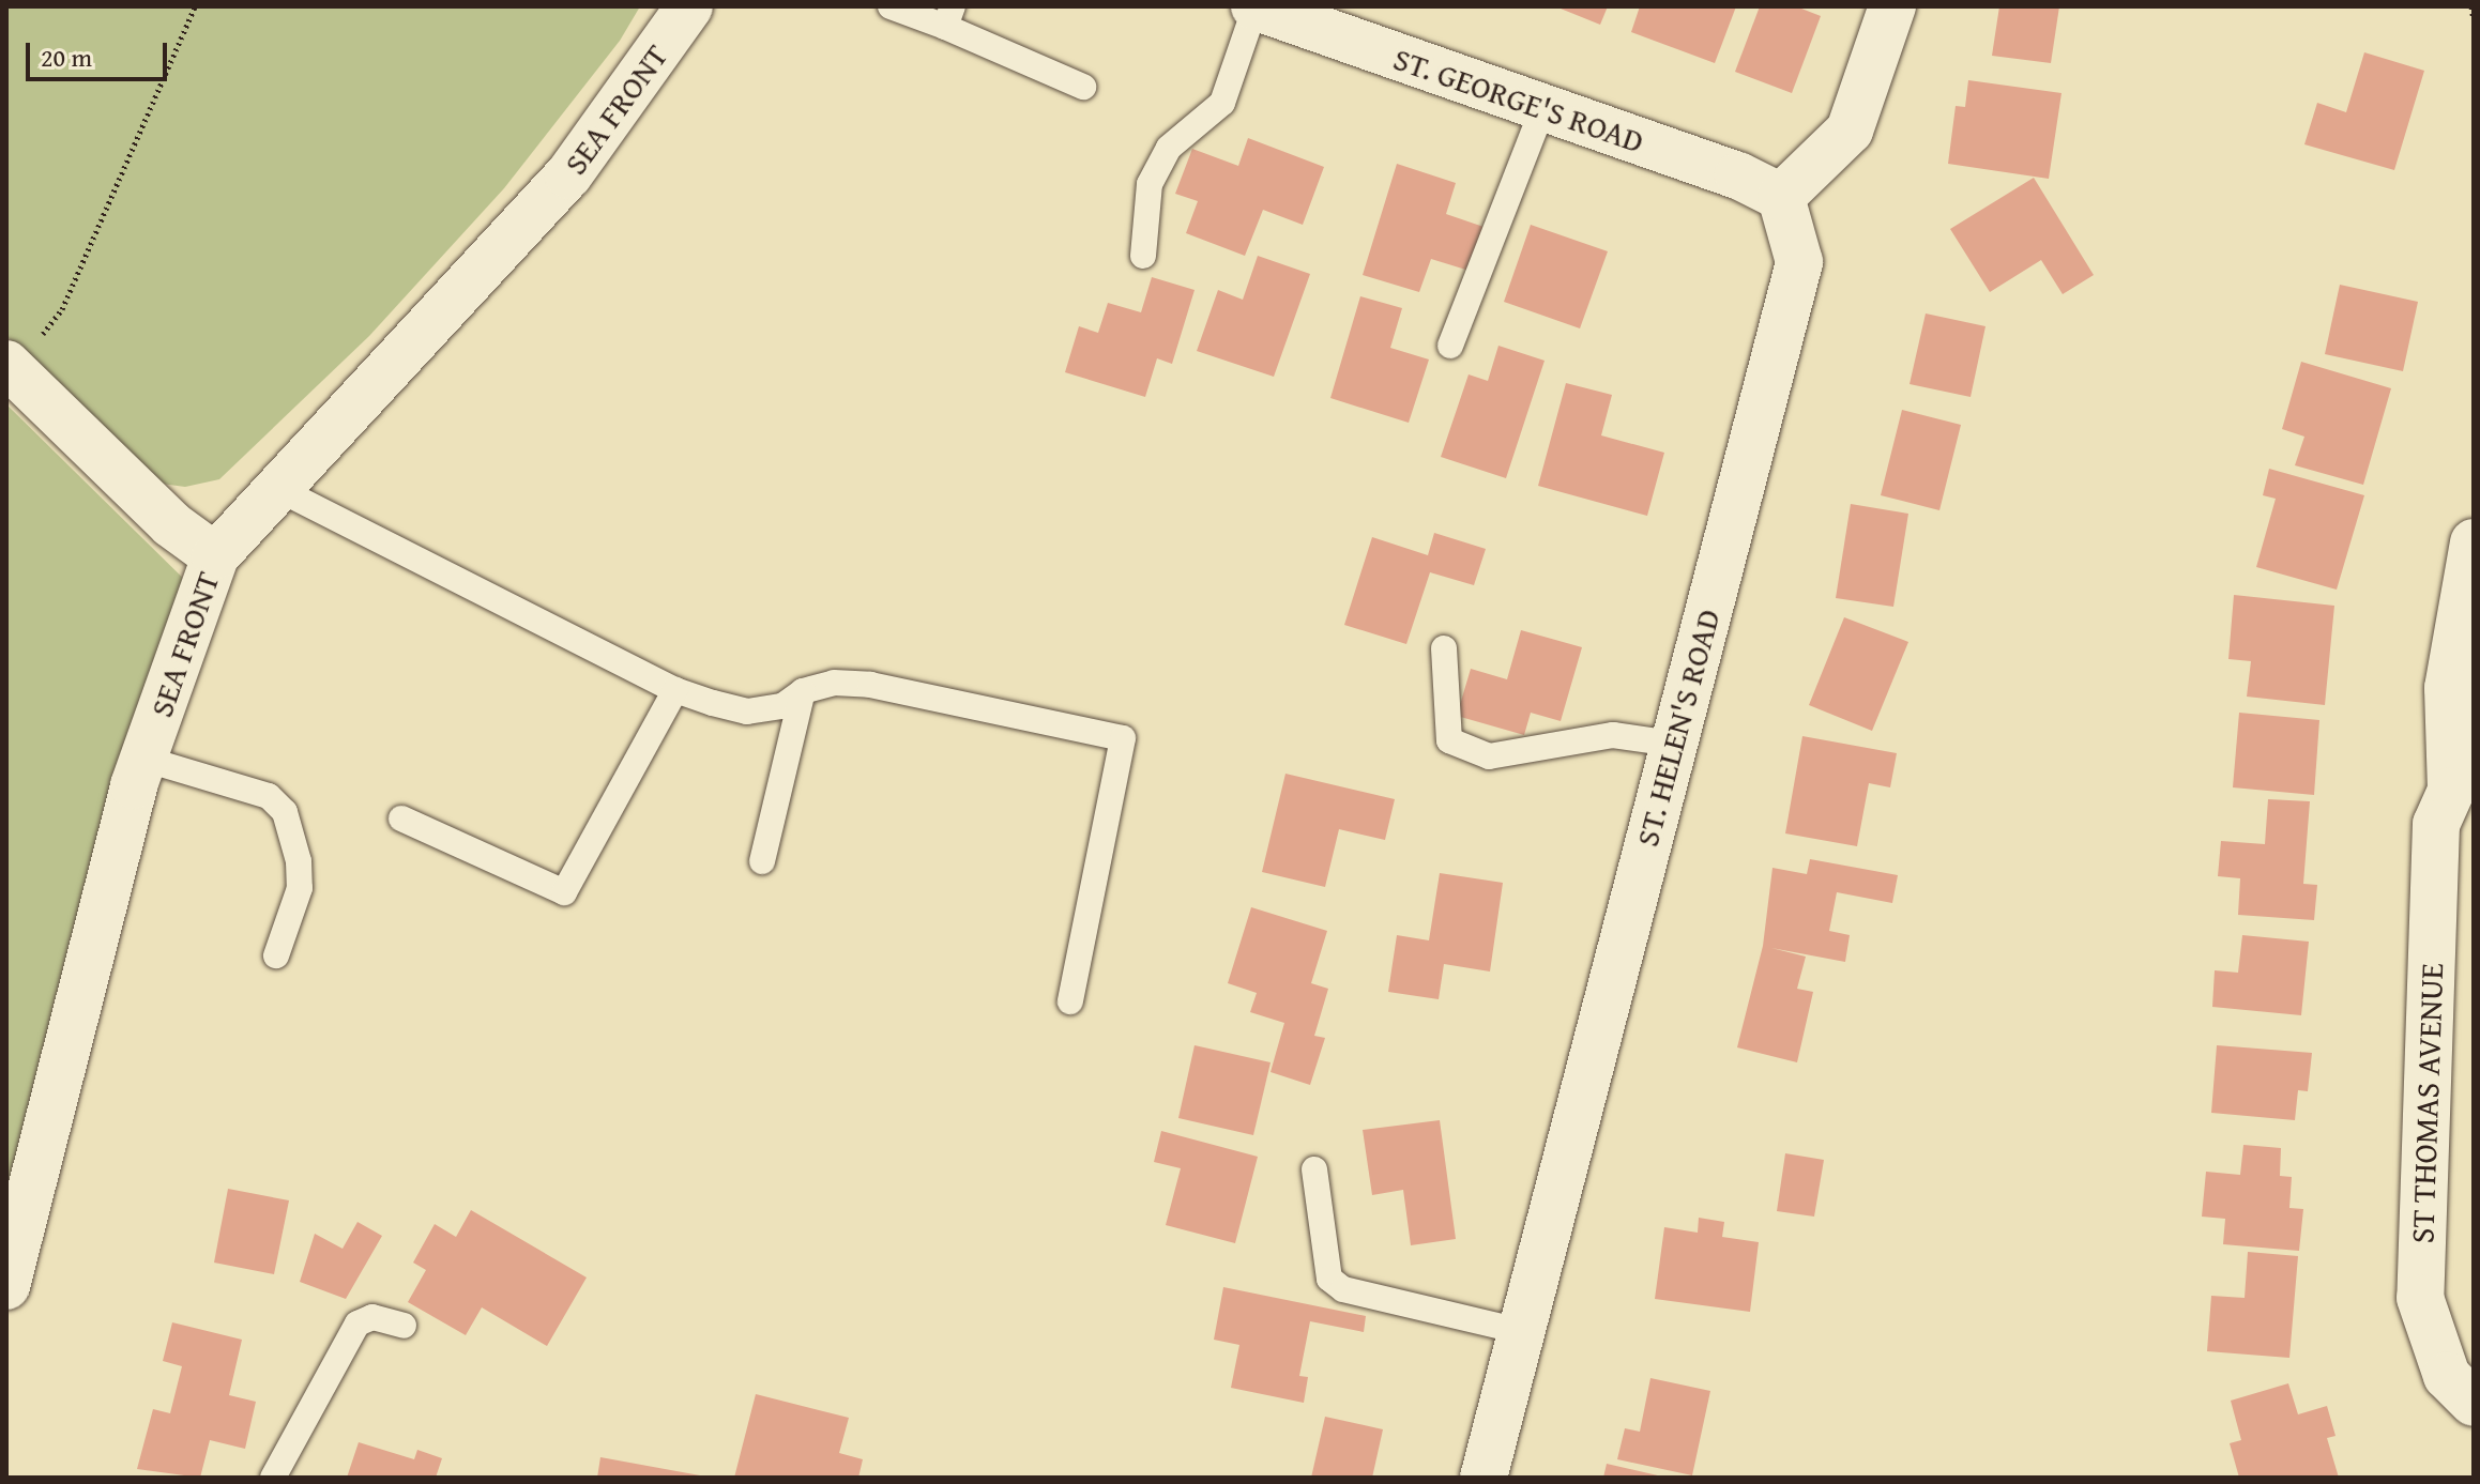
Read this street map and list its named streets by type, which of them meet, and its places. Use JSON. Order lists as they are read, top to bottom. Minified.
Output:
{"streets":{"street":["ST. GEORGE'S ROAD","SEA FRONT","ST. HELEN'S ROAD","ST THOMAS AVENUE"]},"crossings":[["ST. GEORGE'S ROAD","ST. HELEN'S ROAD"]],"scale_bar":"20 m"}
